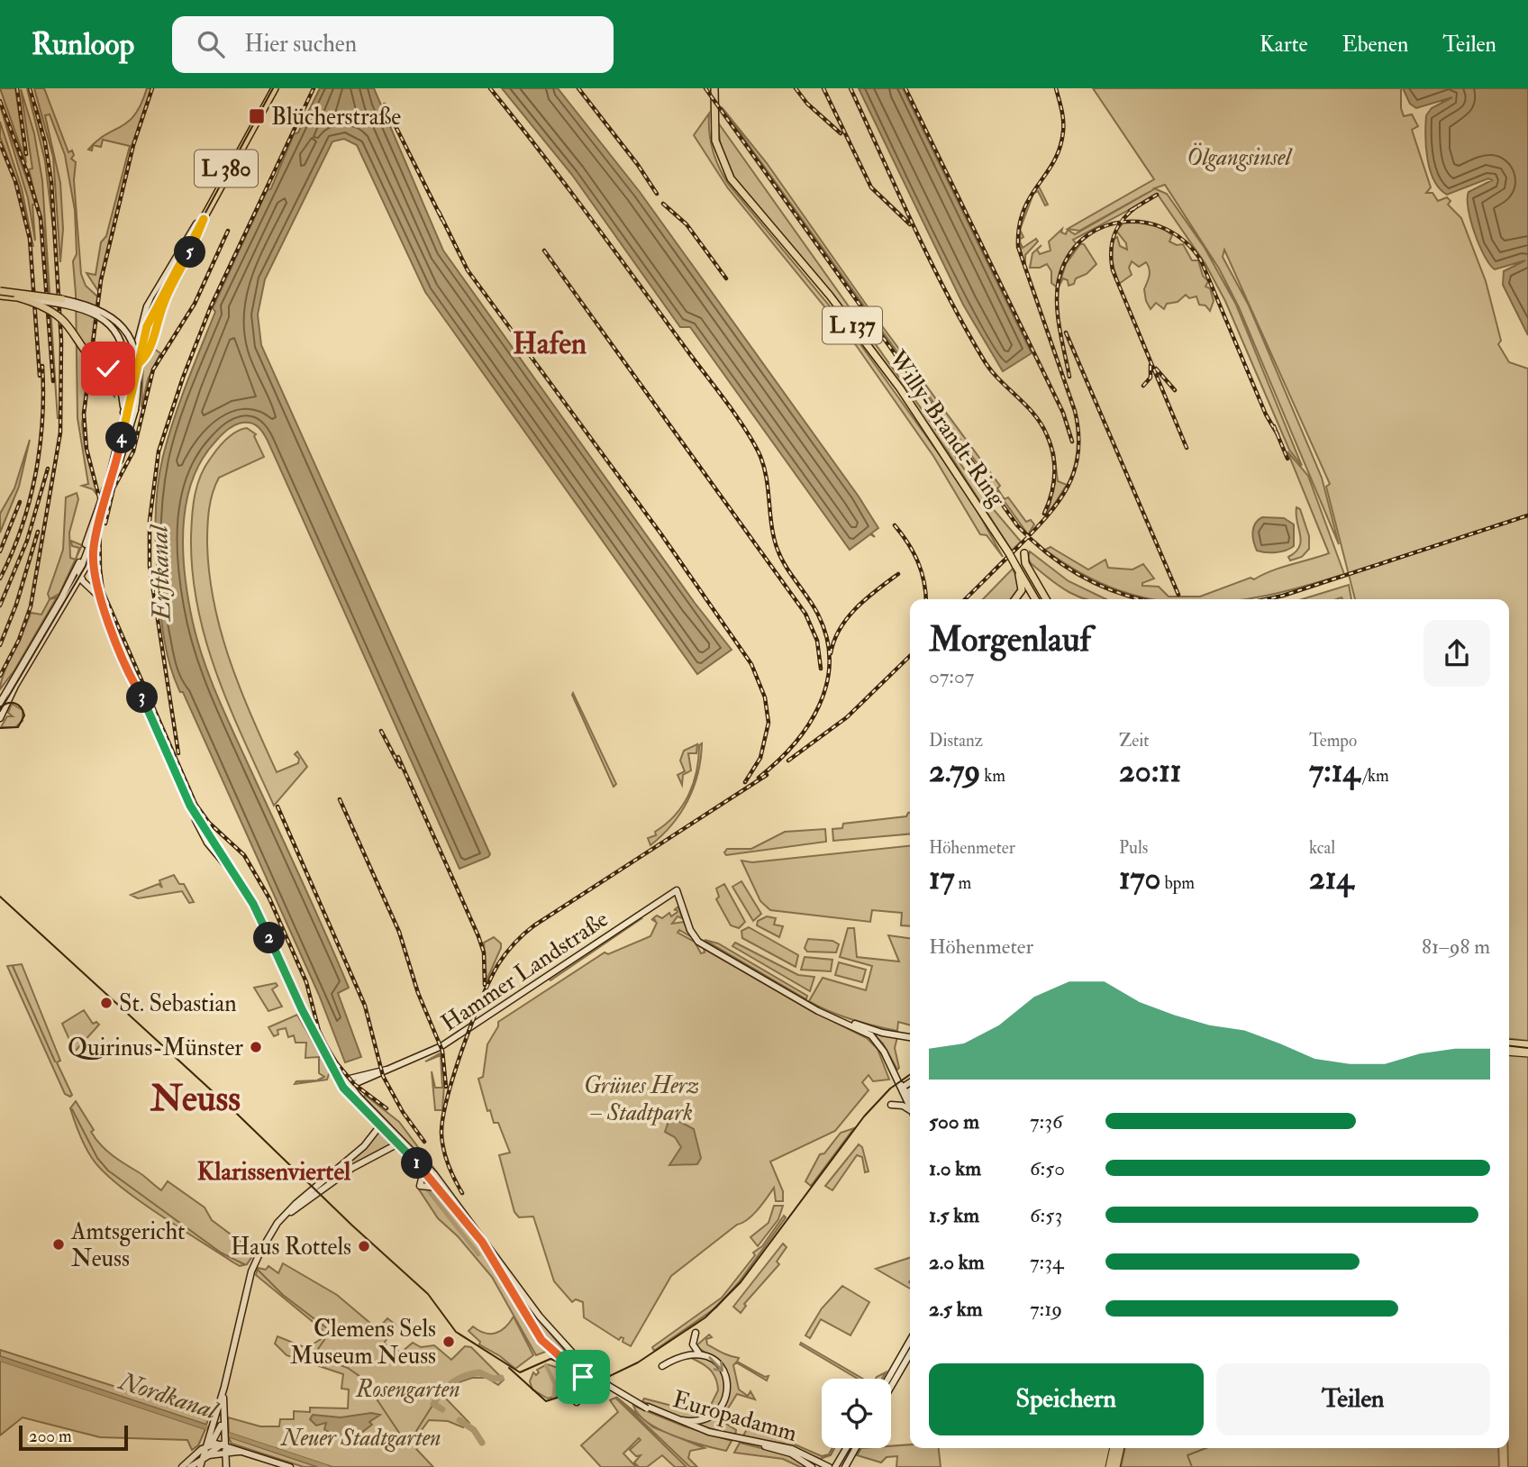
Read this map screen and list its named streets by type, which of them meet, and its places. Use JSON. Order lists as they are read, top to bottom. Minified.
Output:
{"streets":{"main road":["L 380","L 137","Willy-Brandt-Ring","Hammer Landstraße","Europadamm"]},"districts":["Hafen","Neuss","Klarissenviertel"],"water":["Erftkanal","Nordkanal"],"parks":["Ölgangsinsel","Grünes Herz – Stadtpark","Rosengarten","Neuer Stadtgarten"],"places":{"transit":["Blücherstraße"],"other":["St. Sebastian","Quirinus-Münster","Amtsgericht Neuss","Haus Rottels","Clemens Sels Museum Neuss"]},"scale_bar":"200 m","page":{"header":"Runloop","search":"Hier suchen","nav":["Karte","Ebenen","Teilen"],"pins":["5","4","3","2","1"],"heading":["Morgenlauf","07:07"],"stats":[["Distanz","2.79 km"],["Zeit","20:11"],["Tempo","7:14 /km"],["Höhenmeter","17 m"],["Puls","170 bpm"],["kcal","214"]],"chart":["Höhenmeter","81–98 m"],"list":[{"name":"500 m","note":"7:36"},{"name":"1.0 km","note":"6:50"},{"name":"1.5 km","note":"6:53"},{"name":"2.0 km","note":"7:34"},{"name":"2.5 km","note":"7:19"}],"buttons":["Speichern","Teilen"],"scale":"200 m"}}
